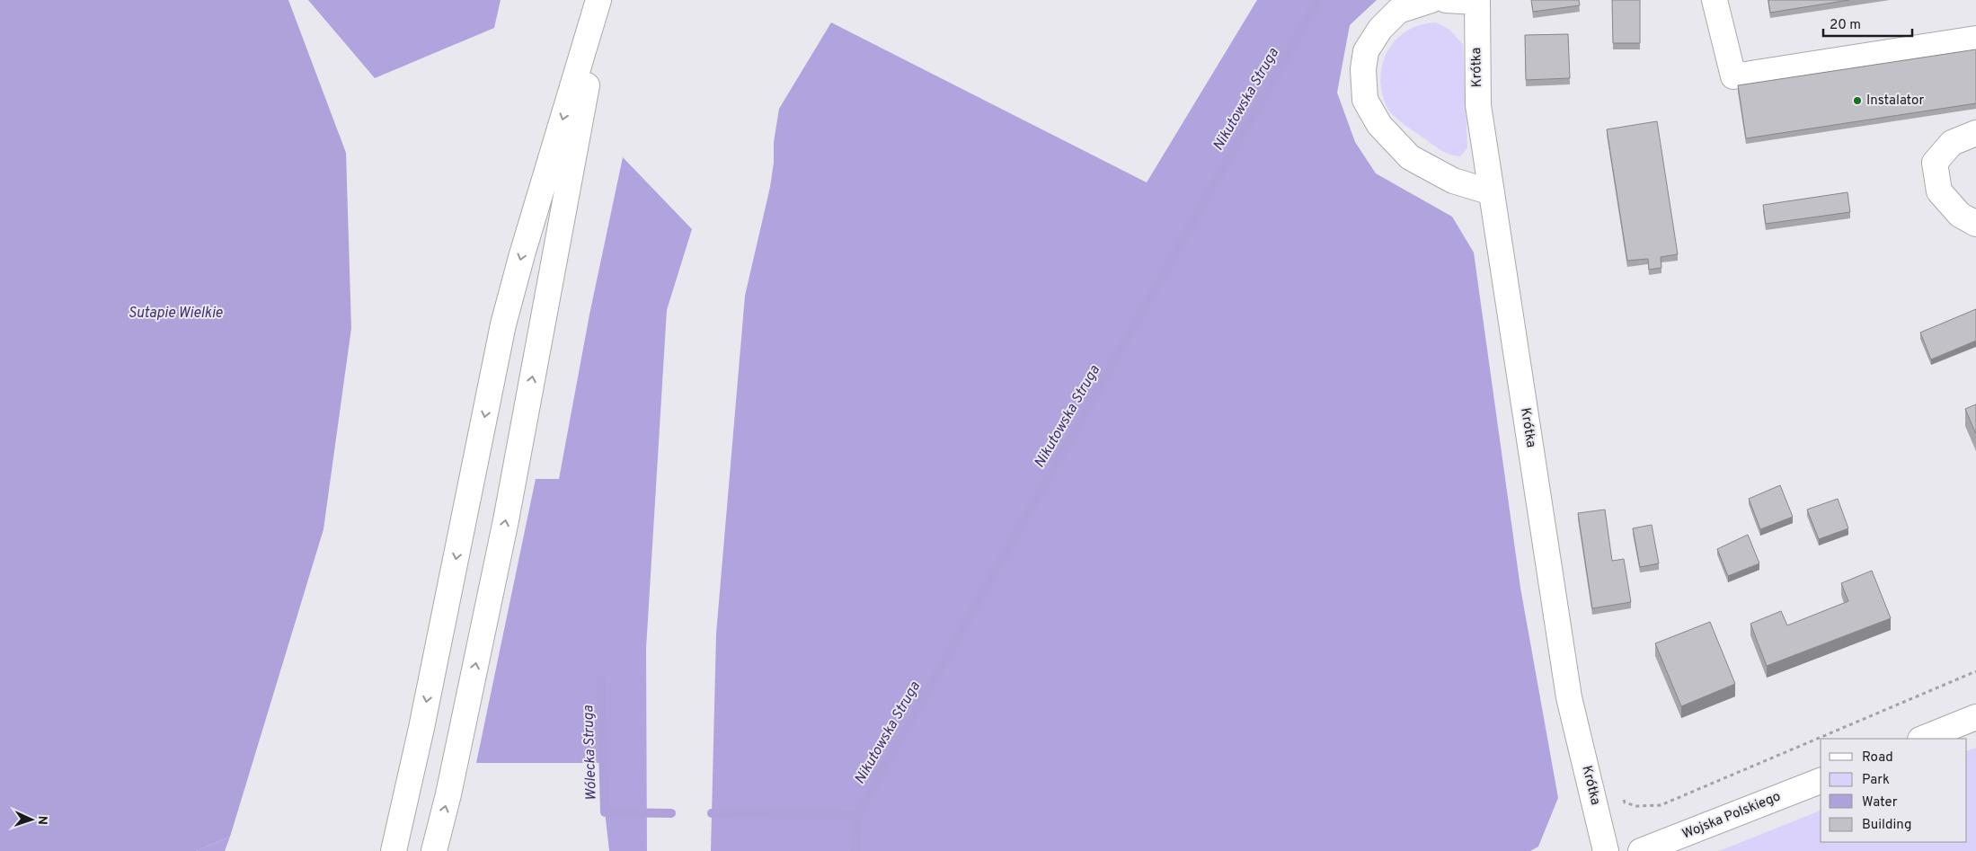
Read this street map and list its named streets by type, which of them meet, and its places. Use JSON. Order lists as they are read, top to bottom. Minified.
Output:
{"streets":{"main road":["Krótka","Wojska Polskiego"]},"water":["Nikutowska Struga","Sutapie Wielkie","Wólecka Struga"],"places":["Instalator"],"legend":["Road","Park","Water","Building"],"scale_bar":"20 m","north":"right"}
